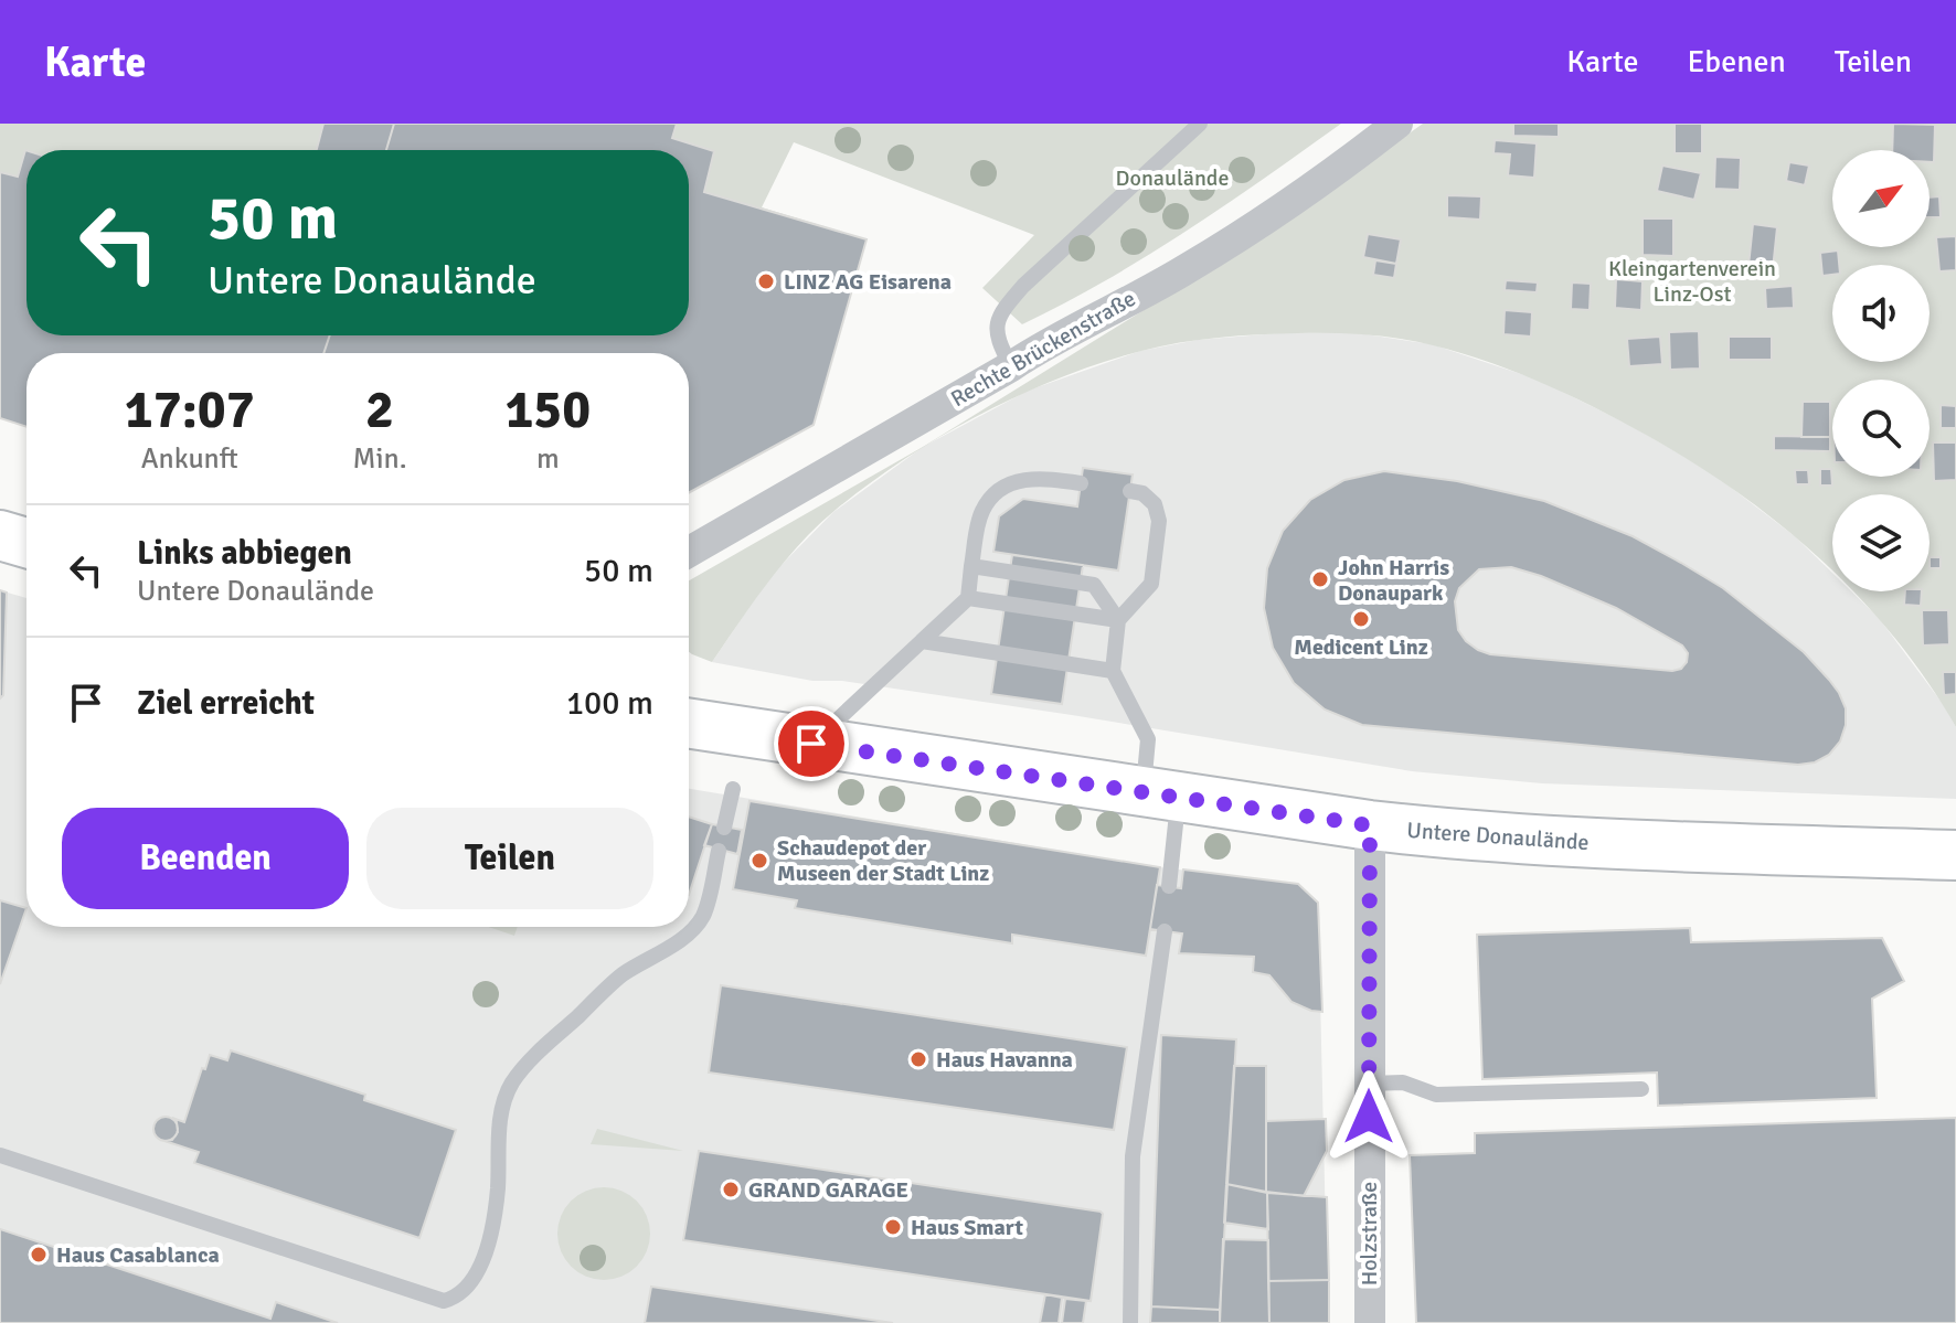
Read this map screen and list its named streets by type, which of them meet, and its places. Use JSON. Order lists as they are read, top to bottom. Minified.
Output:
{"streets":{"main road":["Untere Donaulände"],"street":["Rechte Brückenstraße","Holzstraße"]},"crossings":[["Untere Donaulände","Holzstraße"]],"parks":["Donaulände","Kleingartenverein Linz-Ost"],"places":["LINZ AG Eisarena","John Harris Donaupark","Medicent Linz","Schaudepot der Museen der Stadt Linz","Haus Havanna","GRAND GARAGE","Haus Smart","Haus Casablanca"],"north":"top right","page":{"header":"Karte","nav":["Karte","Ebenen","Teilen"],"turn":["50 m","Untere Donaulände"],"eta":["17:07","Ankunft","2","Min.","150","m"],"list":[{"name":"Links abbiegen","note":"Untere Donaulände","value":"50 m"},{"name":"Ziel erreicht","value":"100 m"}],"buttons":["Beenden","Teilen"]}}
